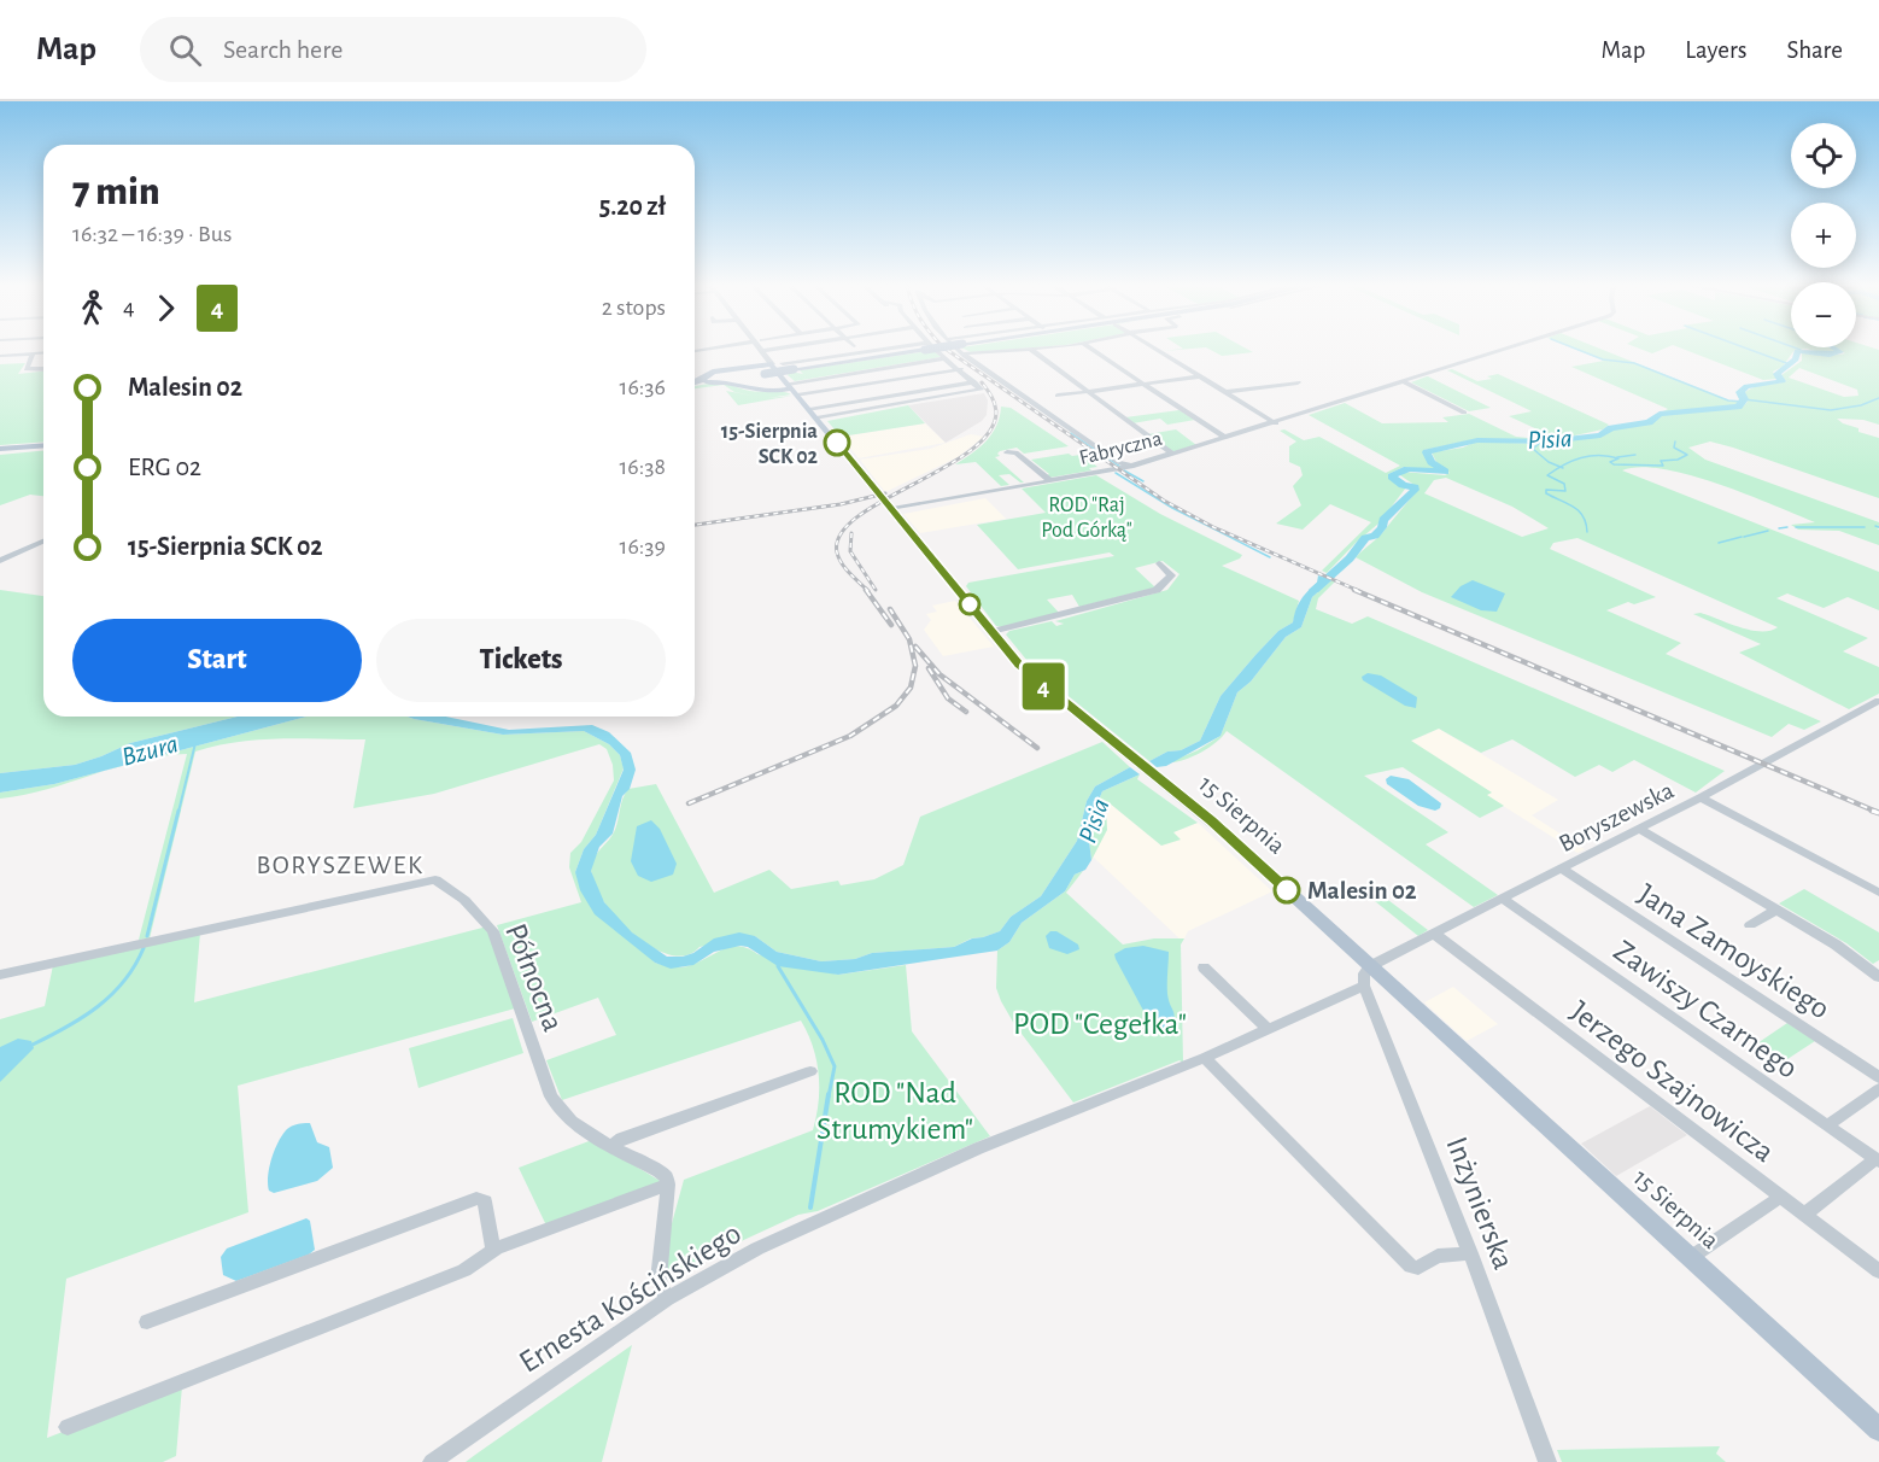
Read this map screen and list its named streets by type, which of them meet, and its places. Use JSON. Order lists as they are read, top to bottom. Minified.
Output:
{"streets":{"main road":["15 Sierpnia"],"street":["Fabryczna","Boryszewska","Jana Zamoyskiego","Północna","Zawiszy Czarnego","Jerzego Szajnowicza","Inżynierska","Ernesta Kościńskiego"]},"crossings":[["Fabryczna","15 Sierpnia"],["15 Sierpnia","Boryszewska"],["15 Sierpnia","Inżynierska"],["15 Sierpnia","Ernesta Kościńskiego"],["Boryszewska","Jana Zamoyskiego"],["Boryszewska","Zawiszy Czarnego"],["Boryszewska","Jerzego Szajnowicza"],["Boryszewska","Inżynierska"],["Boryszewska","Ernesta Kościńskiego"],["Inżynierska","Ernesta Kościńskiego"]],"districts":["BORYSZEWEK"],"water":["Pisia","Bzura"],"parks":["ROD \"Raj Pod Górką\"","POD \"Cegełka\"","ROD \"Nad Strumykiem\""],"places":["15-Sierpnia SCK 02","Malesin 02"],"lines":["bus line 4"],"page":{"header":"Map","search":"Search here","nav":["Map","Layers","Share"],"on_map":"4","map_buttons":["+","−"],"heading":["7 min","16:32 – 16:39 · Bus","5.20 zł"],"legs":["4","4","2 stops"],"list":[{"name":"Malesin 02","value":"16:36"},{"name":"ERG 02","value":"16:38"},{"name":"15-Sierpnia SCK 02","value":"16:39"}],"buttons":["Start","Tickets"]}}
